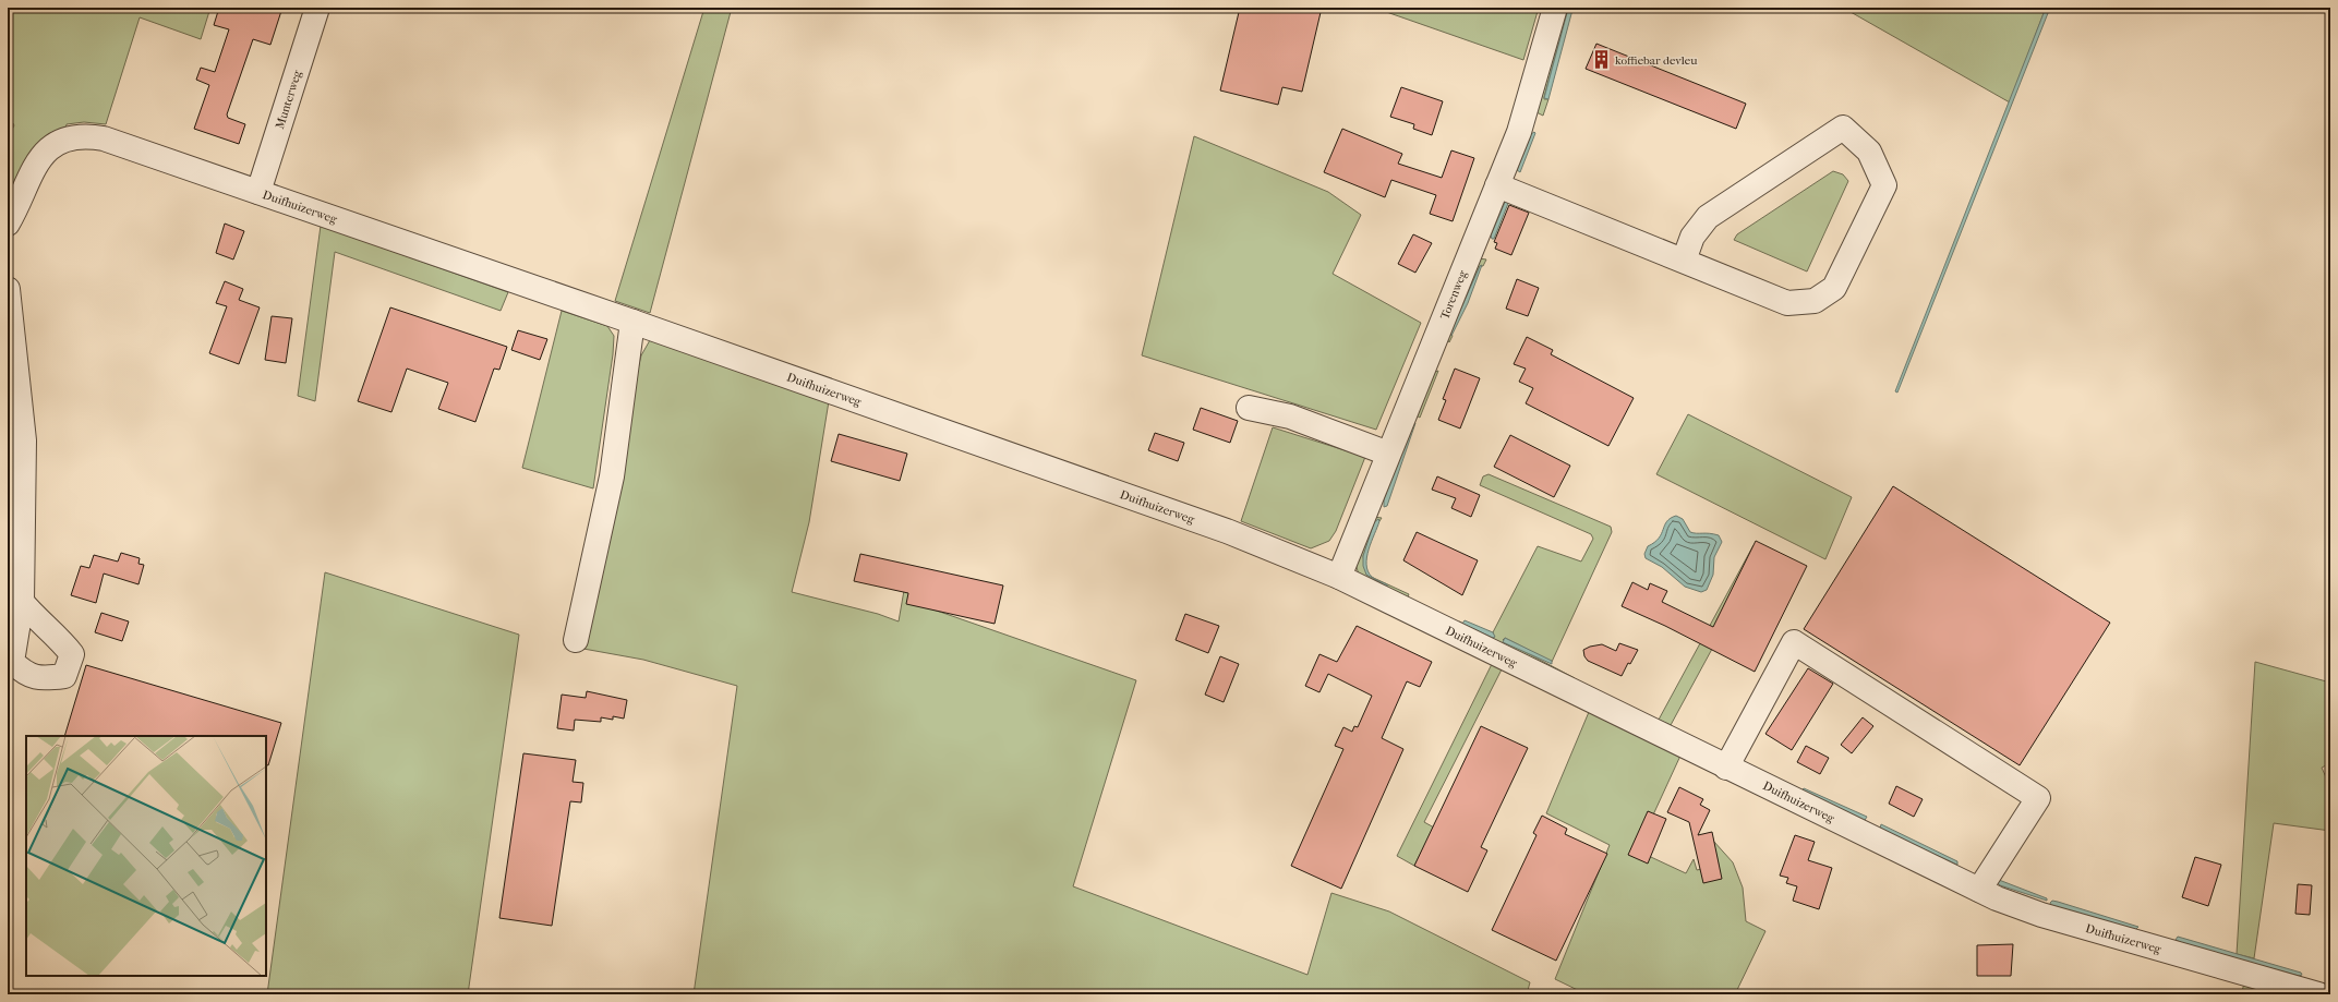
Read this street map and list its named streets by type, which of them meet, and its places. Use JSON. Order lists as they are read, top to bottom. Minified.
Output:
{"streets":{"street":["Munterweg","Duifhuizerweg","Torenweg"]},"crossings":[["Munterweg","Duifhuizerweg"],["Duifhuizerweg","Torenweg"]],"places":{"building":["koffiebar devleu"]}}
